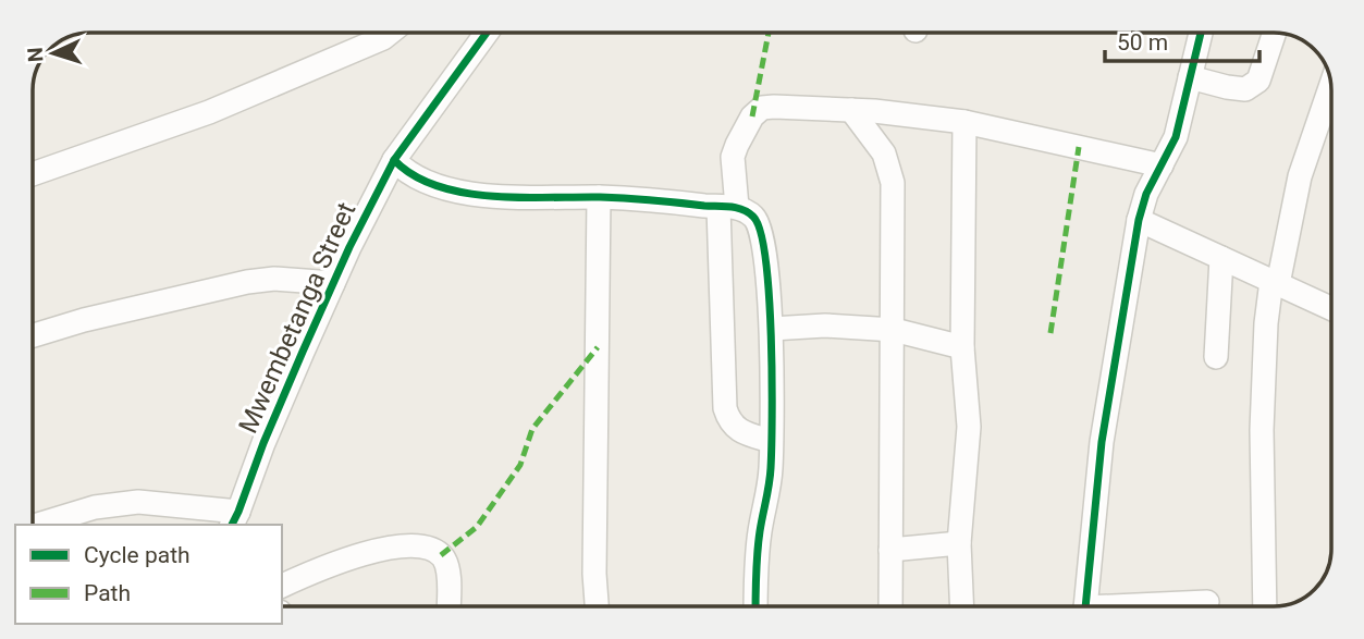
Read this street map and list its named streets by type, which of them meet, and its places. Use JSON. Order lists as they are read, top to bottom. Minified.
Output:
{"streets":{"street":["Mwembetanga Street"]},"legend":["Cycle path","Path"],"scale_bar":"50 m","north":"left"}
